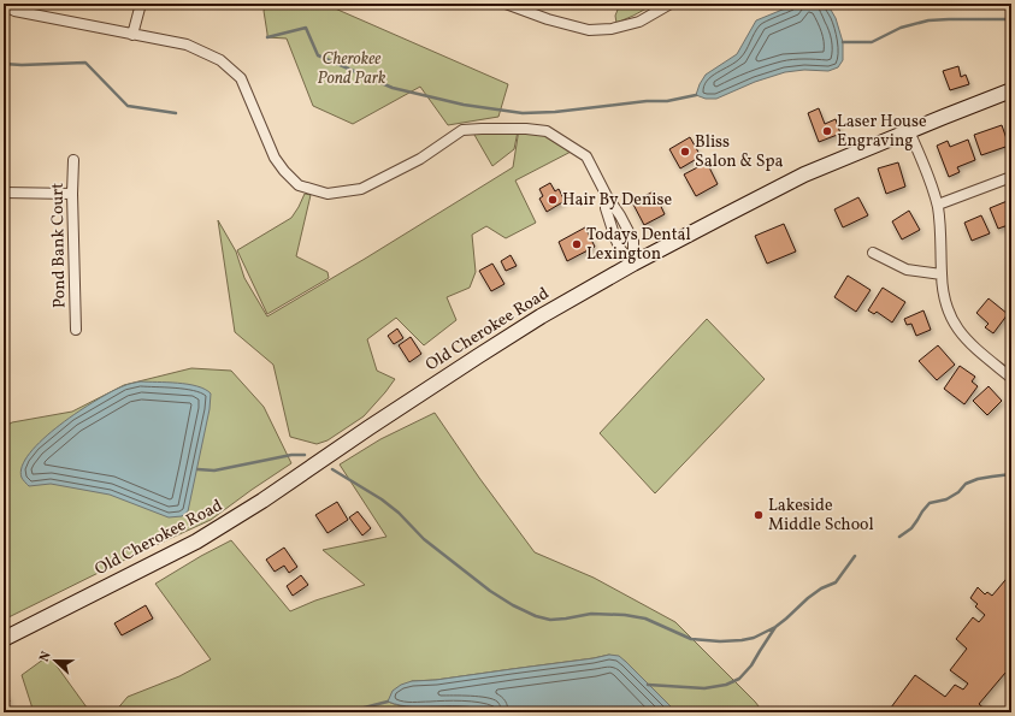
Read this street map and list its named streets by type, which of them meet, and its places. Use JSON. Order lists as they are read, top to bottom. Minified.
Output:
{"streets":{"street":["Pond Bank Court","Old Cherokee Road"]},"parks":["Cherokee Pond Park"],"places":["Laser House Engraving","Bliss Salon & Spa","Hair By Denise","Todays Dental Lexington","Lakeside Middle School"],"north":"left"}
